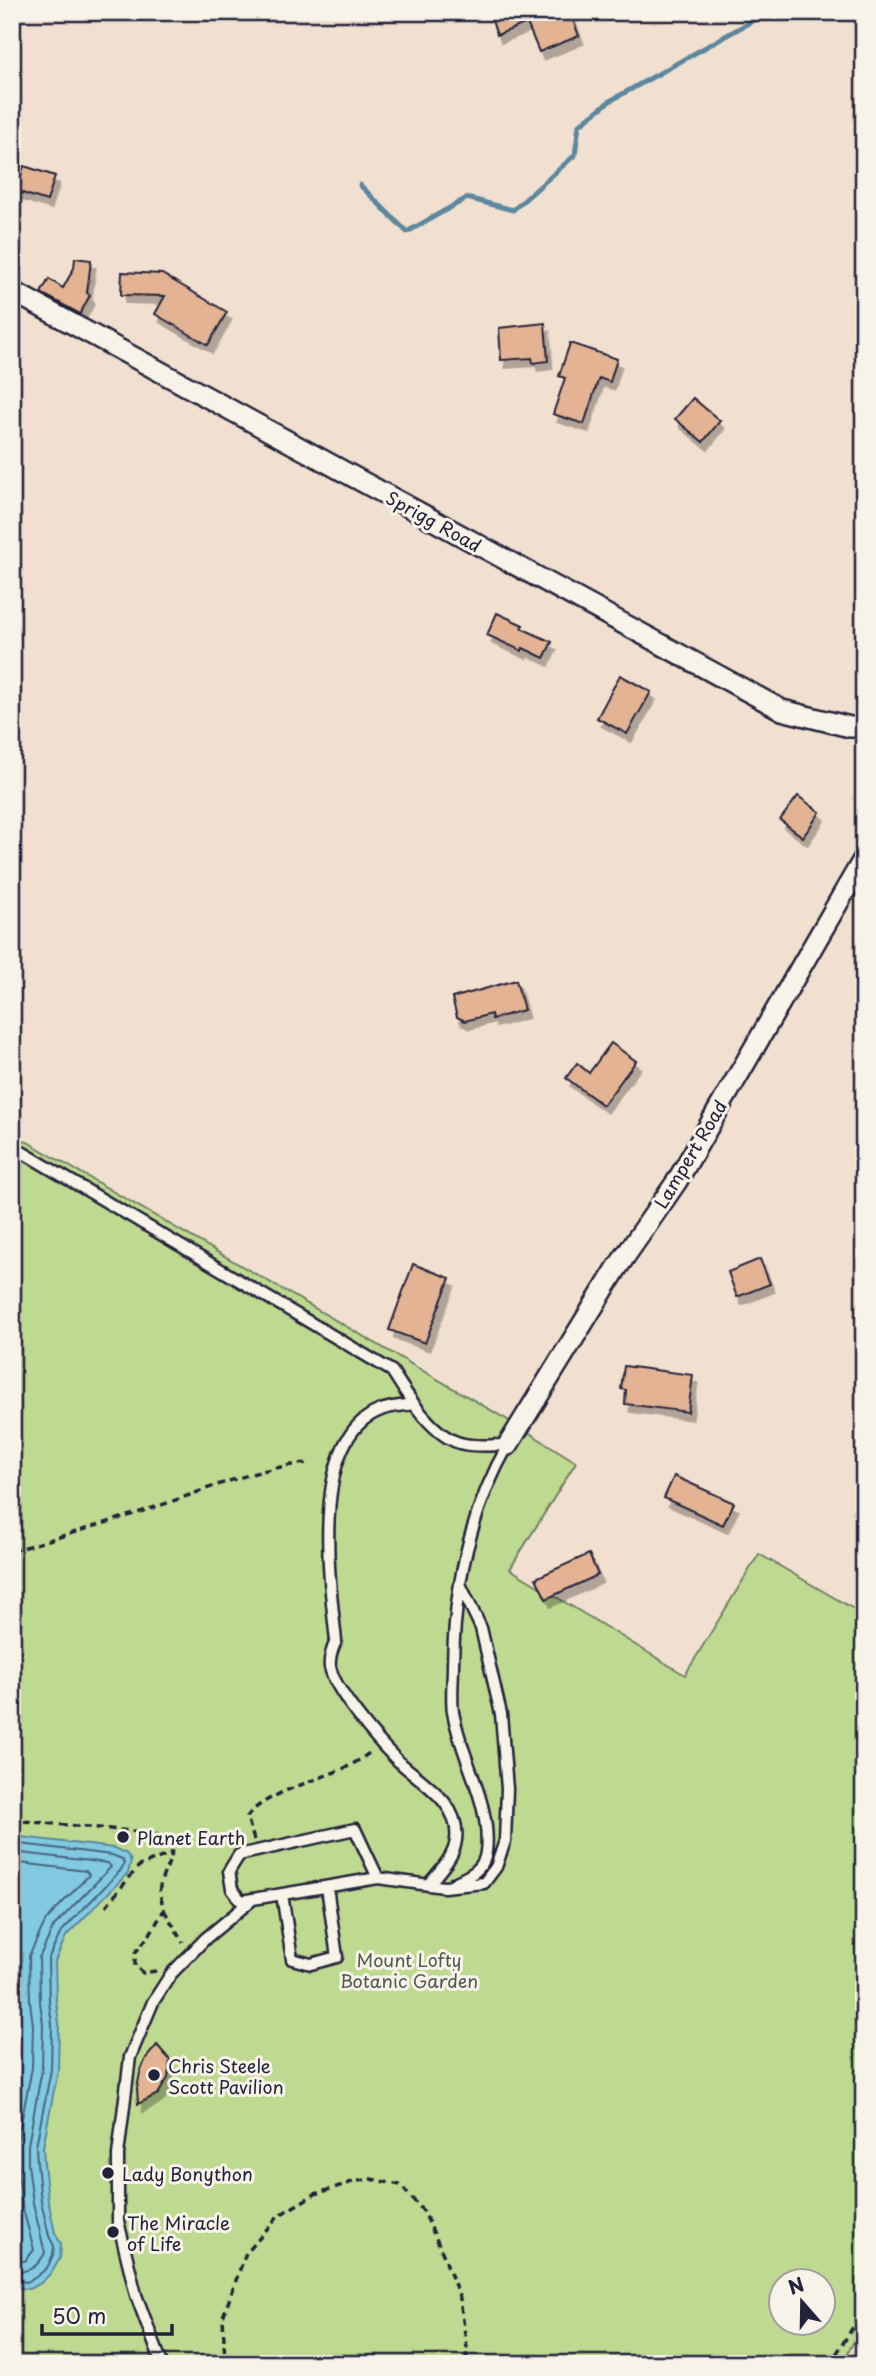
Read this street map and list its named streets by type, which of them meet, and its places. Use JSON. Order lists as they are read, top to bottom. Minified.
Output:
{"streets":{"street":["Sprigg Road","Lampert Road"]},"parks":["Mount Lofty Botanic Garden"],"places":["Planet Earth","Chris Steele Scott Pavilion","Lady Bonython","The Miracle of Life"],"scale_bar":"50 m","north":"top"}
